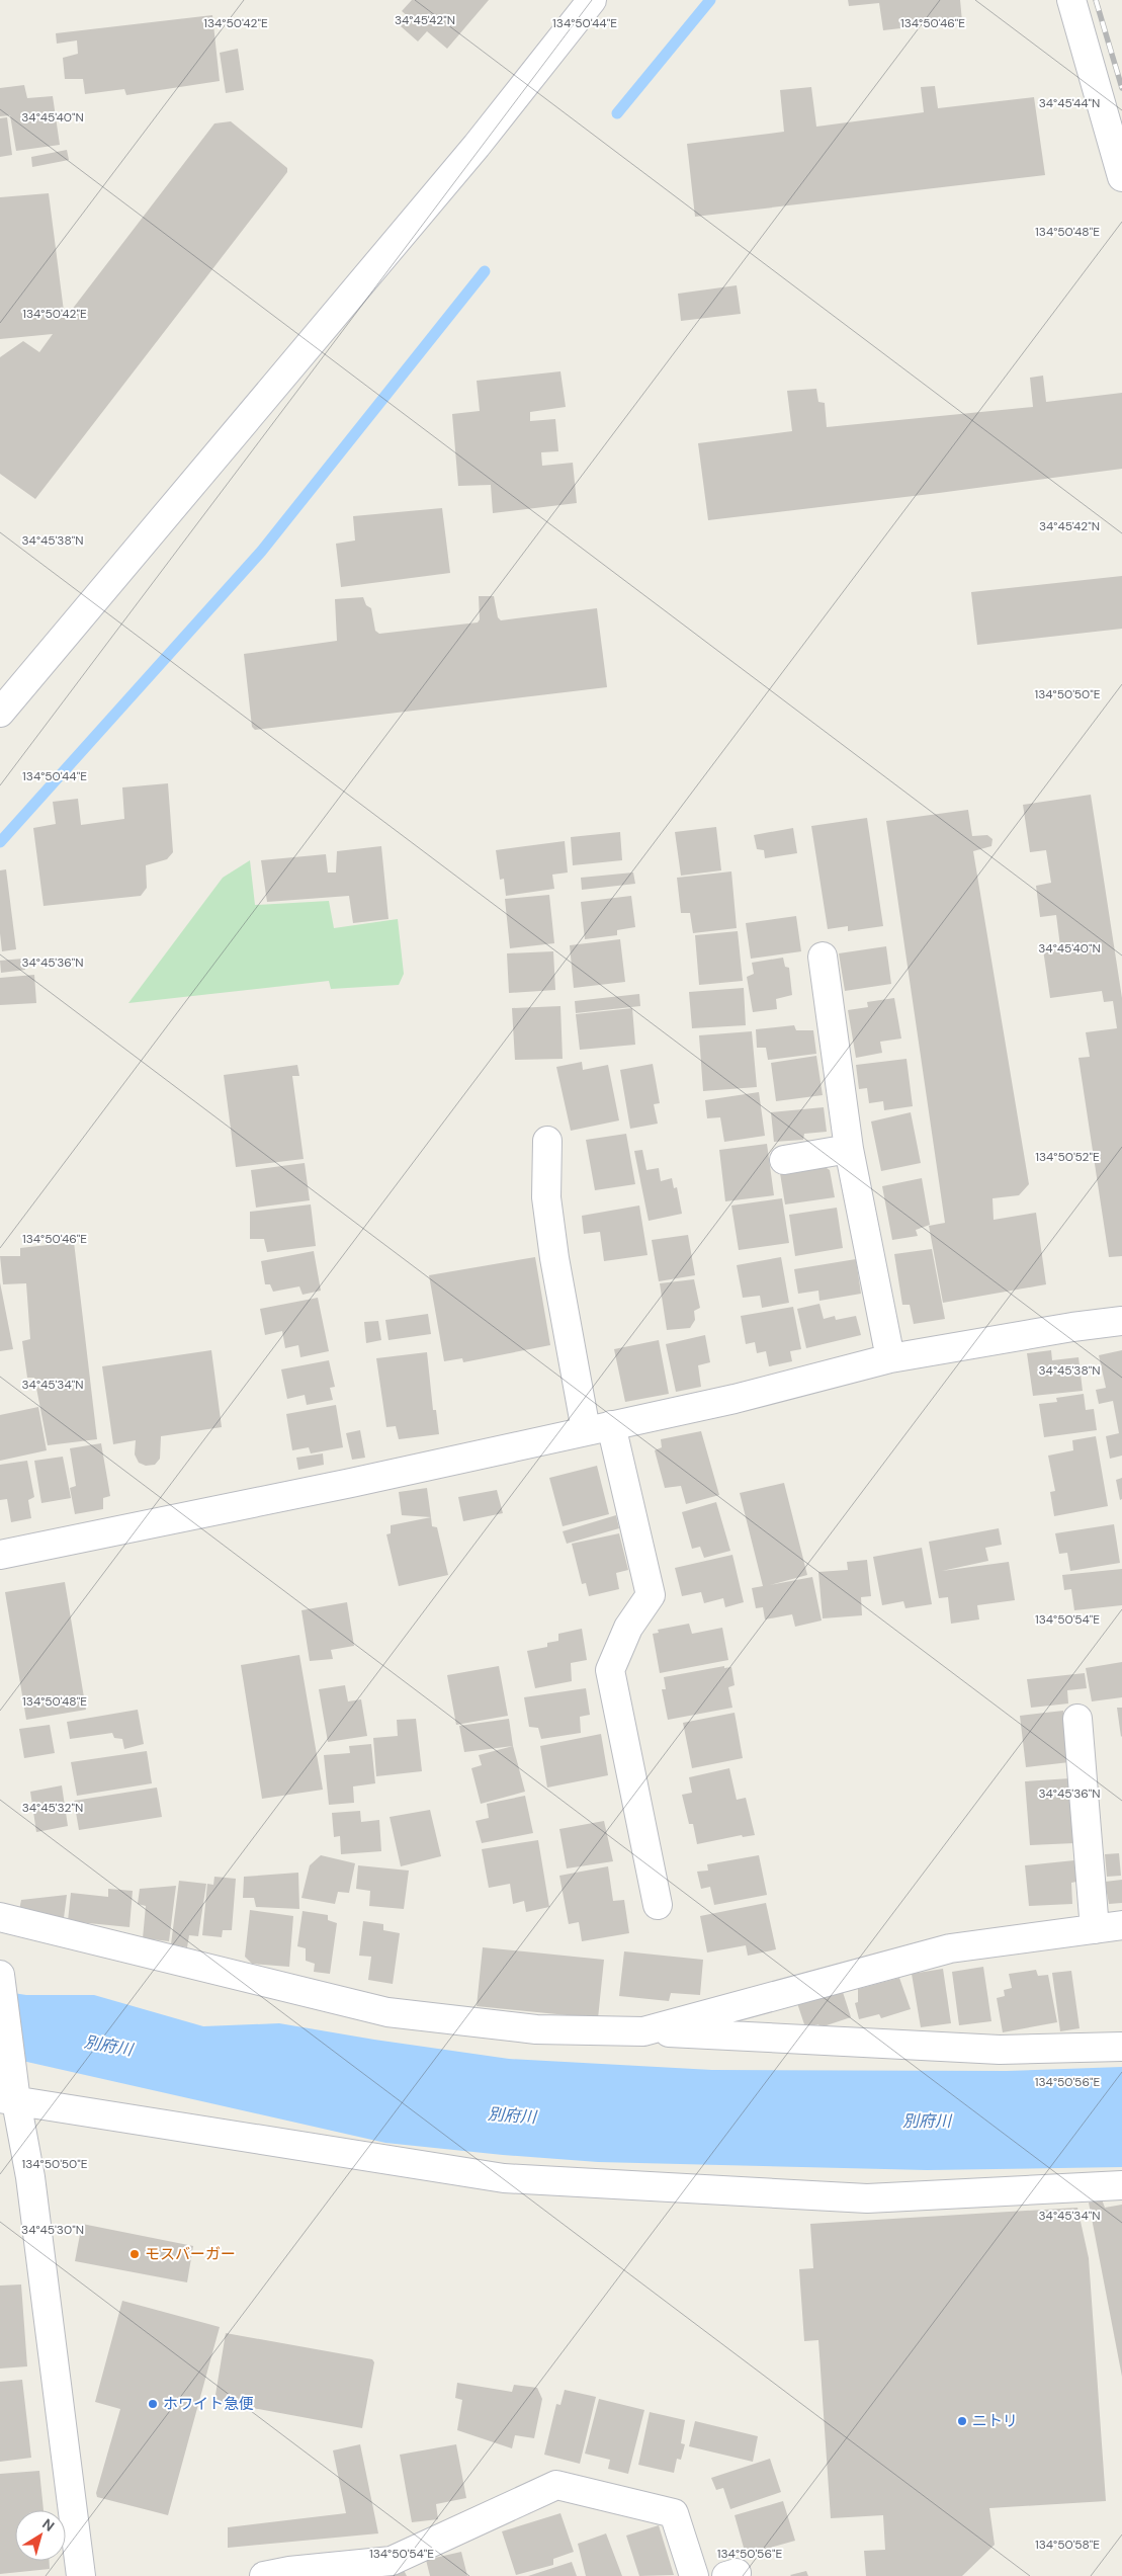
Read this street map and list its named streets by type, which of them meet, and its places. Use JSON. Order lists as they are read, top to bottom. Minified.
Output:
{"water":["別府川"],"places":["モスバーガー","ホワイト急便","ニトリ"],"north":"top right","coordinates":["34°45'42\"N","134°50'42\"E","134°50'44\"E","134°50'46\"E","34°45'44\"N","34°45'40\"N","134°50'48\"E","34°45'38\"N","134°50'50\"E","34°45'36\"N","134°50'52\"E","34°45'34\"N","134°50'54\"E","34°45'32\"N","134°50'56\"E","34°45'30\"N","134°50'58\"E"]}
